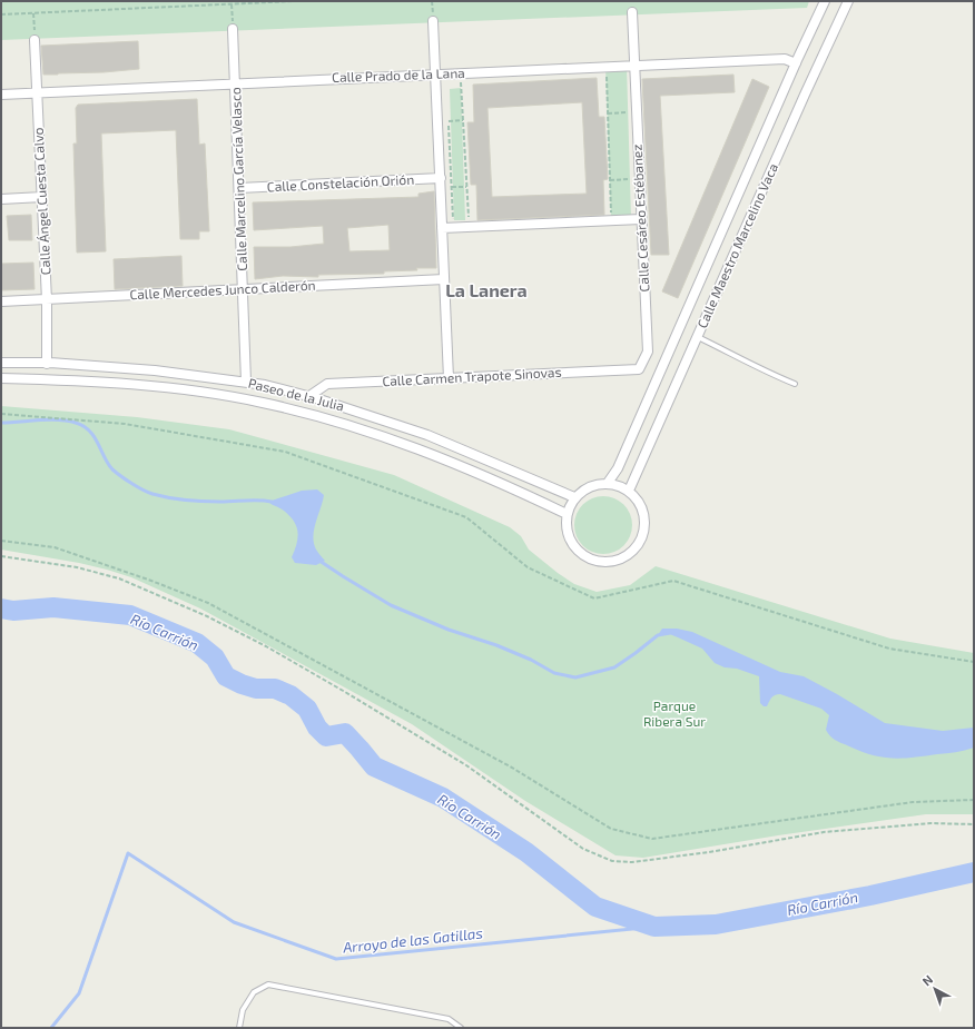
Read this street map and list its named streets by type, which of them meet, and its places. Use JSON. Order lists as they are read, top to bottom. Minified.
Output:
{"streets":{"street":["Calle Prado de la Lana","Calle Marcelino García Velasco","Calle Constelación Orión","Calle Ángel Cuesta Calvo","Calle Cesáreo Estébanez","Calle Maestro Marcelino Vaca","Calle Mercedes Junco Calderón","Calle Carmen Trapote Sinovas","Paseo de la Julia"]},"crossings":[["Calle Prado de la Lana","Calle Marcelino García Velasco"],["Calle Prado de la Lana","Calle Ángel Cuesta Calvo"],["Calle Prado de la Lana","Calle Cesáreo Estébanez"],["Calle Prado de la Lana","Calle Maestro Marcelino Vaca"],["Calle Marcelino García Velasco","Calle Constelación Orión"],["Calle Marcelino García Velasco","Calle Mercedes Junco Calderón"],["Calle Marcelino García Velasco","Paseo de la Julia"],["Calle Ángel Cuesta Calvo","Calle Mercedes Junco Calderón"],["Calle Ángel Cuesta Calvo","Paseo de la Julia"],["Calle Cesáreo Estébanez","Calle Carmen Trapote Sinovas"],["Calle Maestro Marcelino Vaca","Paseo de la Julia"],["Calle Carmen Trapote Sinovas","Paseo de la Julia"]],"districts":["La Lanera"],"water":["Río Carrión","Arroyo de las Gatillas"],"parks":["Parque Ribera Sur"],"north":"top left"}
